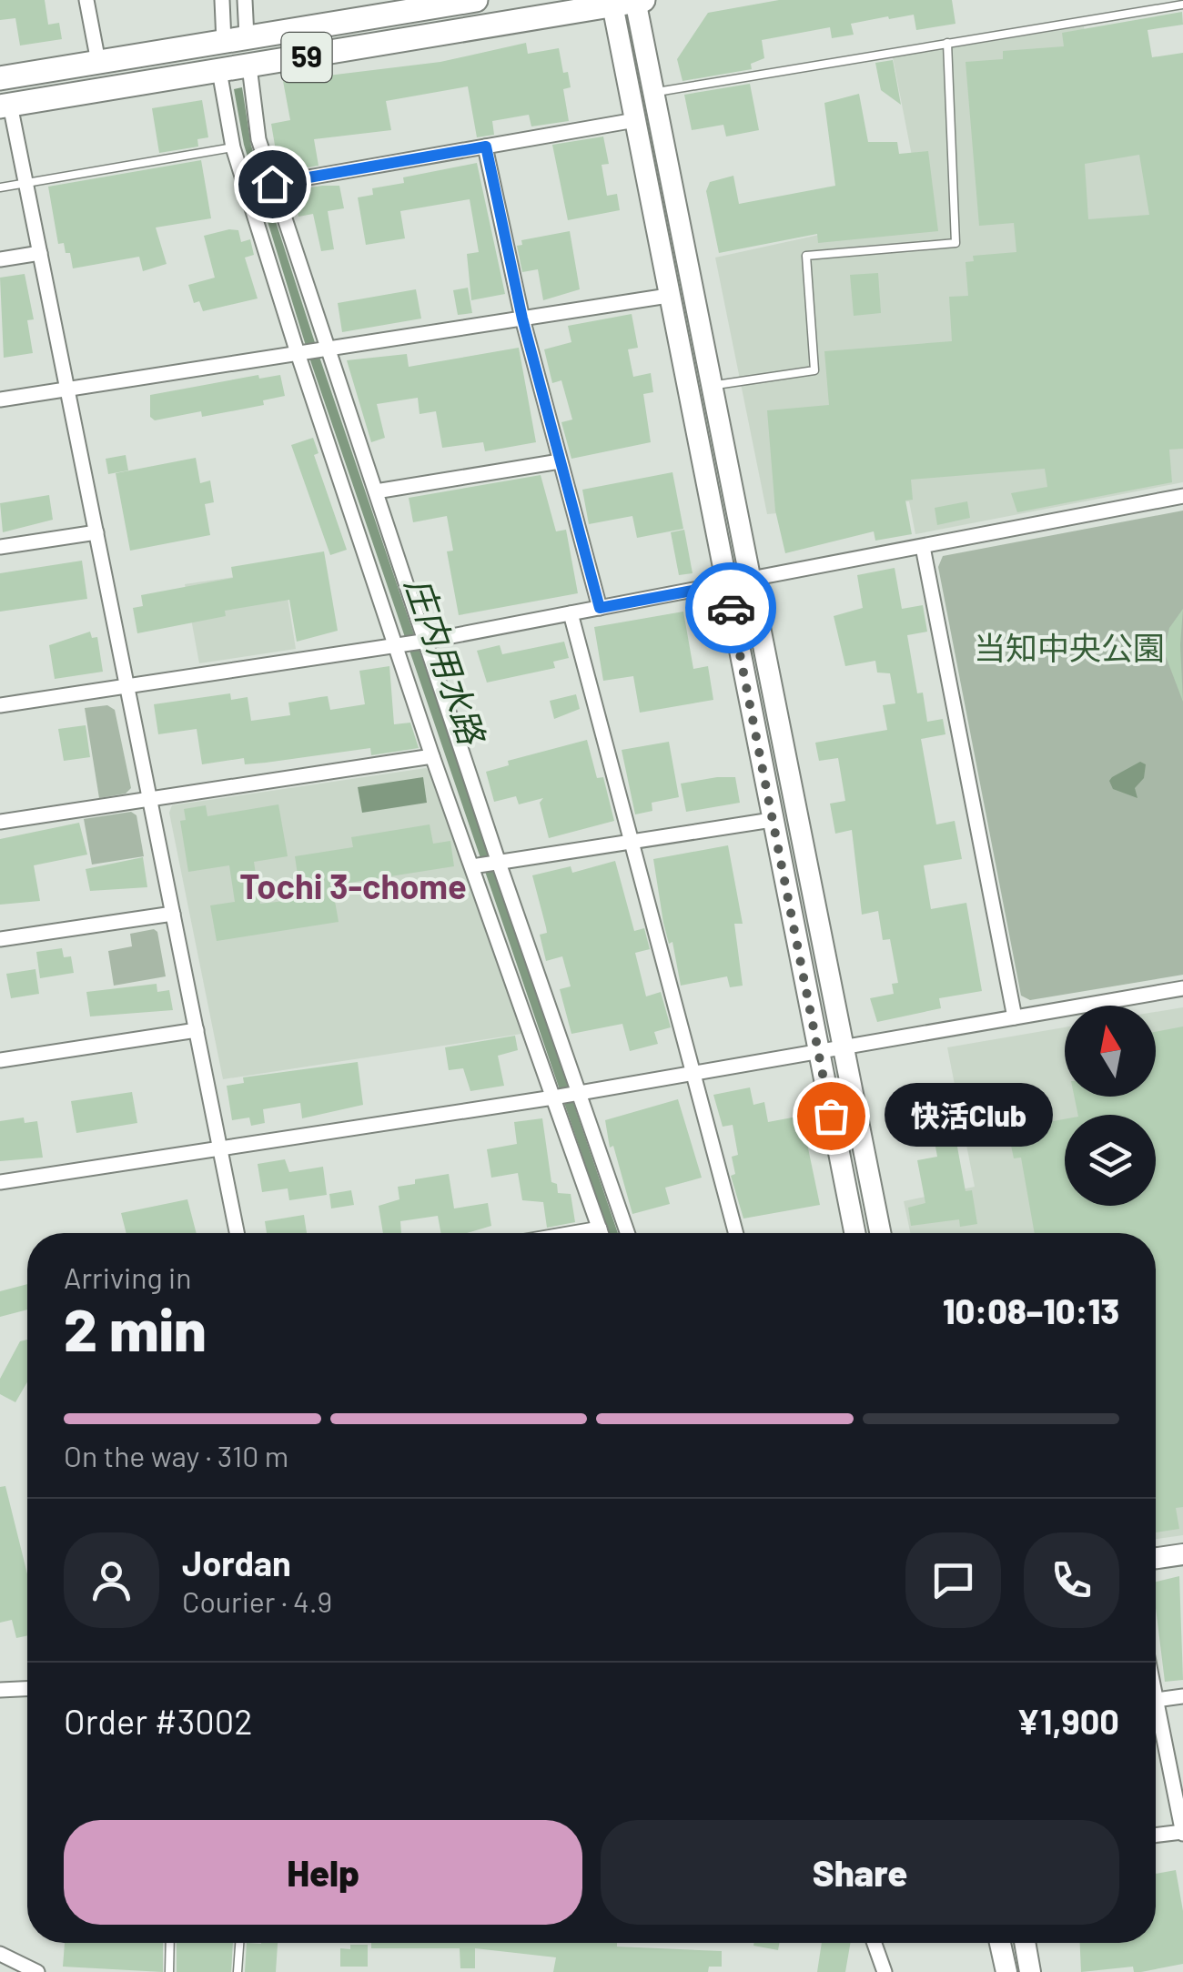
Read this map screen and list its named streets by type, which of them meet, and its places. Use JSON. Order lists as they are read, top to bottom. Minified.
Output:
{"streets":{"main road":["59"]},"districts":["Tochi 3-chome"],"water":["庄内用水路"],"parks":["当知中央公園"],"places":["快活Club"],"north":"top","page":{"bubble":"快活Club","heading":["2 min","Arriving in","10:08–10:13"],"panel":["Jordan","Courier · 4.9","Order #3002","¥1,900"],"bar":"On the way · 310 m","buttons":["Help","Share"]}}
